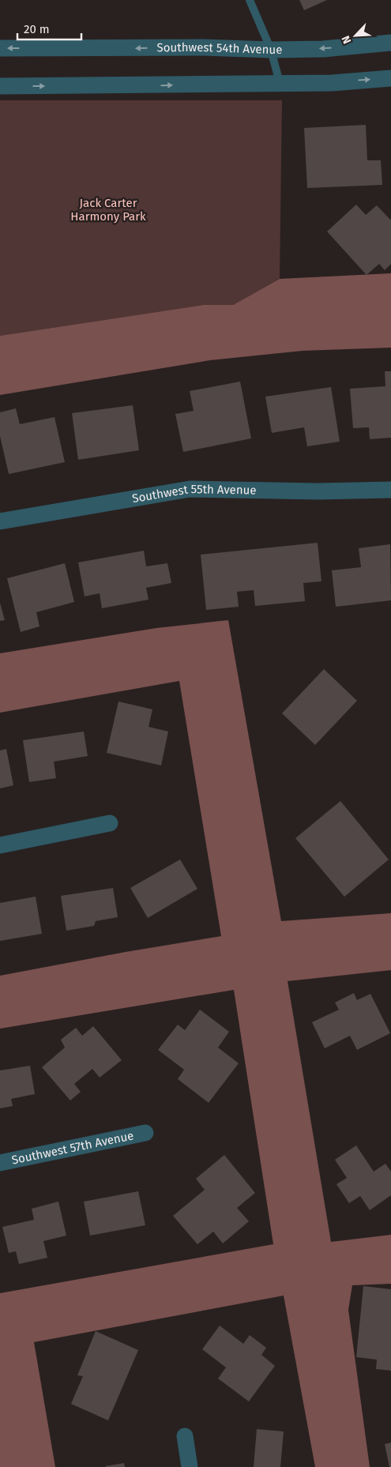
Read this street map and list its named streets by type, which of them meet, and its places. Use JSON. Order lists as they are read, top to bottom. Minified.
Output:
{"streets":{"street":["Southwest 54th Avenue","Southwest 55th Avenue","Southwest 57th Avenue"]},"parks":["Jack Carter Harmony Park"],"scale_bar":"20 m","north":"bottom left"}
